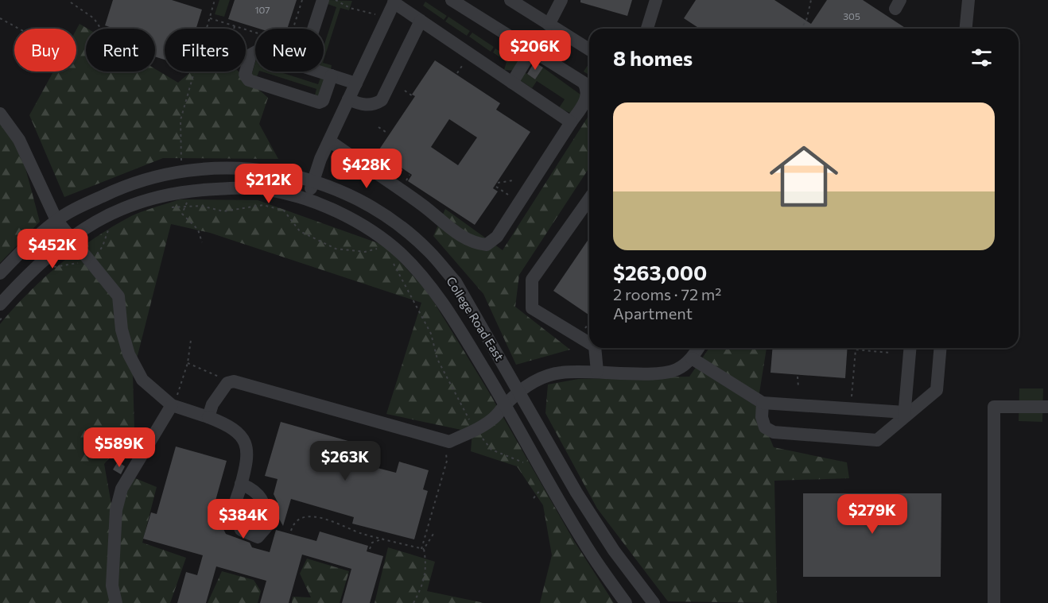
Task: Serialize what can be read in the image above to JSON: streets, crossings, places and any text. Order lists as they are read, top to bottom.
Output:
{
  "streets": {
    "street": ["College Road East"]
  },
  "house_numbers": ["107", "305"],
  "page": {
    "chip": [
      "Buy",
      "Rent",
      "Filters",
      "New"
    ],
    "heading": "8 homes",
    "price": [
      "$206K",
      "$428K",
      "$212K",
      "$452K",
      "$589K",
      "$263K",
      "$279K",
      "$384K"
    ],
    "list": [
      {
        "name": "$263,000",
        "note": "2 rooms · 72 m² · Apartment"
      }
    ]
  }
}
